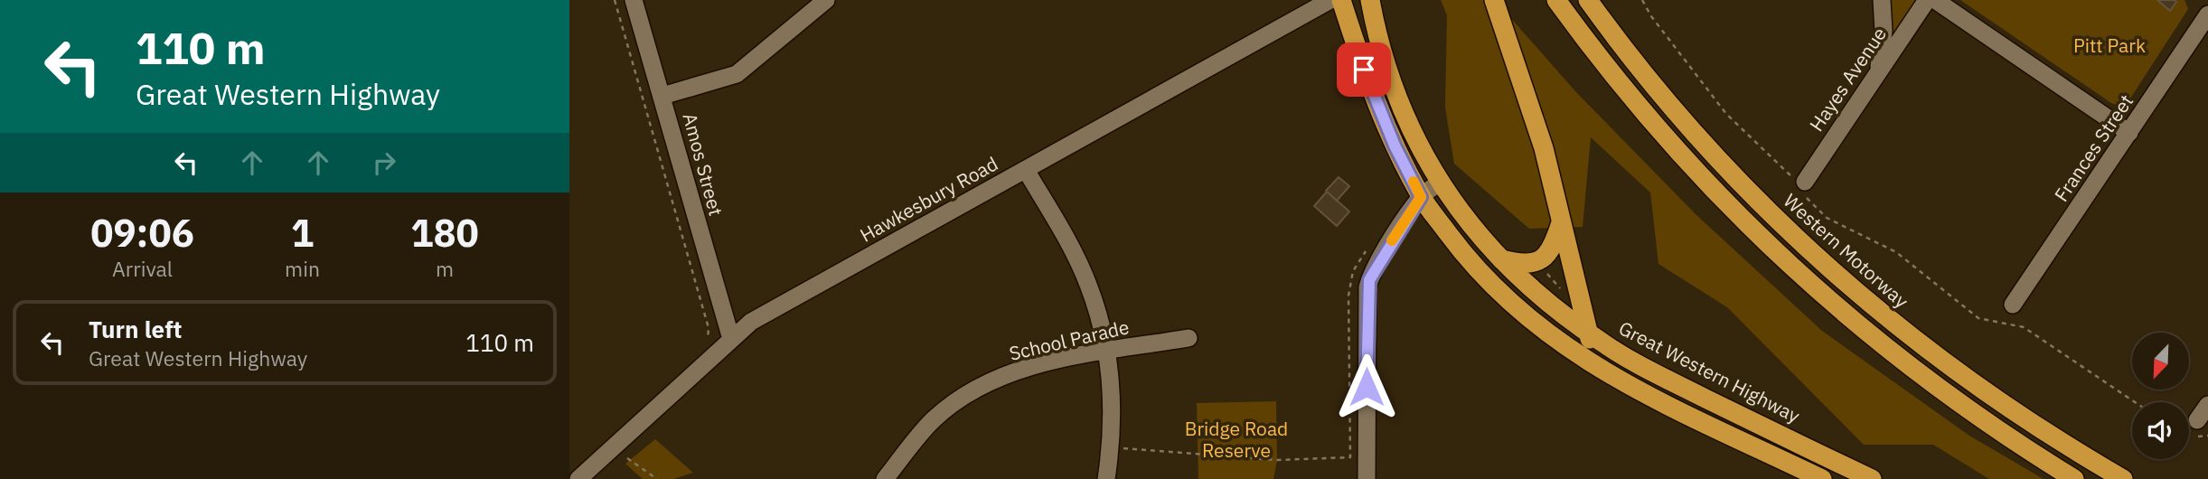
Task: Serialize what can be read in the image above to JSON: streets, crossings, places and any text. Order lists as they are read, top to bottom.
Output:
{
  "streets": {
    "highway": ["Western Motorway", "Great Western Highway"],
    "street": [
      "Hayes Avenue",
      "Frances Street",
      "Amos Street",
      "Hawkesbury Road",
      "School Parade"
    ]
  },
  "crossings": [
    ["Amos Street", "Hawkesbury Road"]
  ],
  "parks": ["Pitt Park", "Bridge Road Reserve"],
  "north": "bottom left",
  "page": {
    "turn": ["110 m", "Great Western Highway"],
    "eta": [
      "09:06",
      "Arrival",
      "1",
      "min",
      "180",
      "m"
    ],
    "list": [
      {
        "name": "Turn left",
        "note": "Great Western Highway",
        "value": "110 m"
      }
    ]
  }
}
